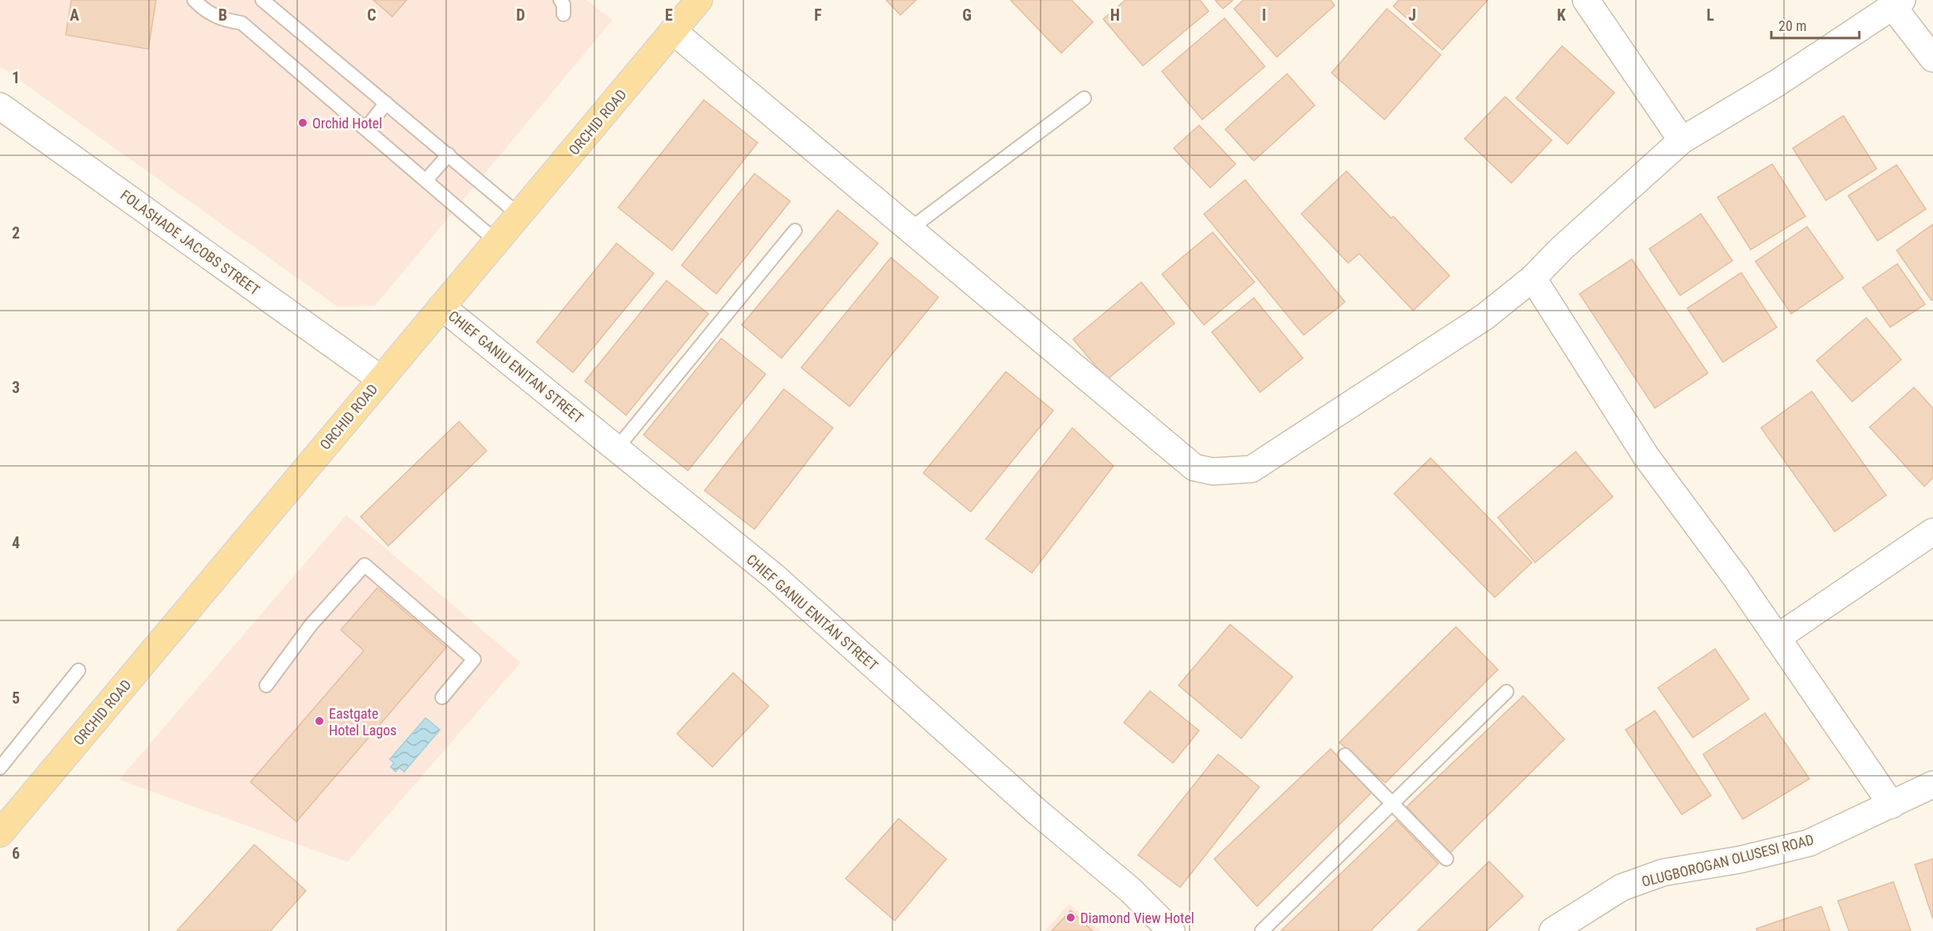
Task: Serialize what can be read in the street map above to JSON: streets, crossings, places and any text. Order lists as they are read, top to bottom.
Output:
{
  "streets": {
    "main road": ["ORCHID ROAD"],
    "street": ["FOLASHADE JACOBS STREET", "CHIEF GANIU ENITAN STREET", "OLUGBOROGAN OLUSESI ROAD"]
  },
  "crossings": [
    ["ORCHID ROAD", "FOLASHADE JACOBS STREET"],
    ["ORCHID ROAD", "CHIEF GANIU ENITAN STREET"]
  ],
  "places": ["Orchid Hotel", "Eastgate Hotel Lagos", "Diamond View Hotel"],
  "scale_bar": "20 m",
  "grid": {
    "columns": [
      "A",
      "B",
      "C",
      "D",
      "E",
      "F",
      "G",
      "H",
      "I",
      "J",
      "K",
      "L"
    ],
    "rows": [
      "1",
      "2",
      "3",
      "4",
      "5",
      "6"
    ]
  }
}
